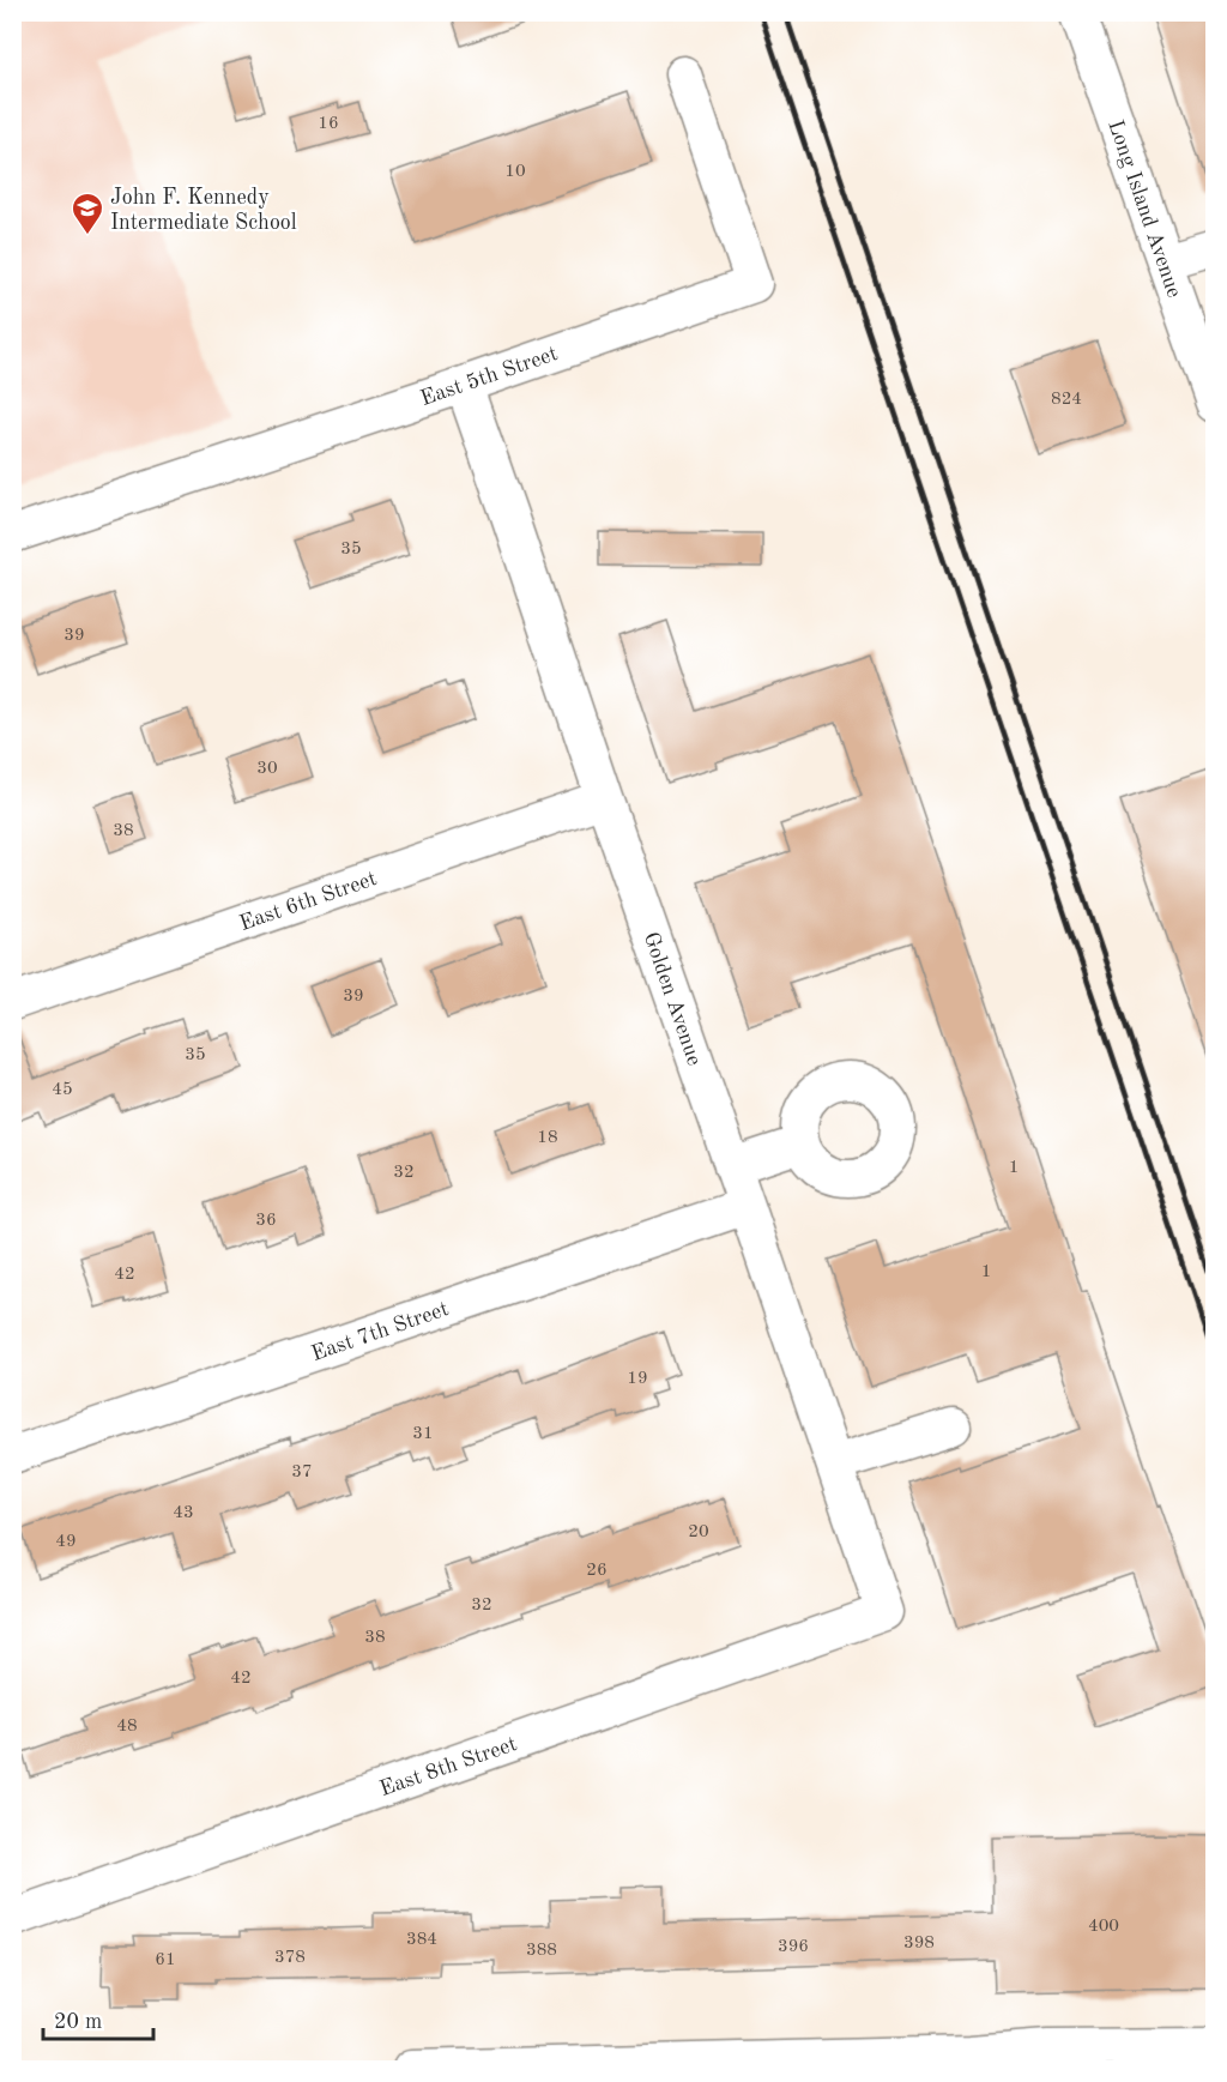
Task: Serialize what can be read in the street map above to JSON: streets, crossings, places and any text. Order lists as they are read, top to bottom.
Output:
{
  "streets": {
    "street": [
      "Long Island Avenue",
      "East 5th Street",
      "East 6th Street",
      "Golden Avenue",
      "East 7th Street",
      "East 8th Street"
    ]
  },
  "crossings": [
    ["East 5th Street", "Golden Avenue"],
    ["East 6th Street", "Golden Avenue"],
    ["Golden Avenue", "East 7th Street"],
    ["Golden Avenue", "East 8th Street"]
  ],
  "places": {
    "school or university": ["John F. Kennedy Intermediate School"]
  },
  "house_numbers": [
    "16",
    "10",
    "824",
    "35",
    "39",
    "30",
    "38",
    "39",
    "35",
    "45",
    "18",
    "1",
    "32",
    "36",
    "1",
    "42",
    "19",
    "31",
    "37",
    "43",
    "20",
    "49",
    "26",
    "32",
    "38",
    "42",
    "48",
    "400",
    "384",
    "398",
    "396",
    "388",
    "378",
    "61"
  ],
  "scale_bar": "20 m"
}
